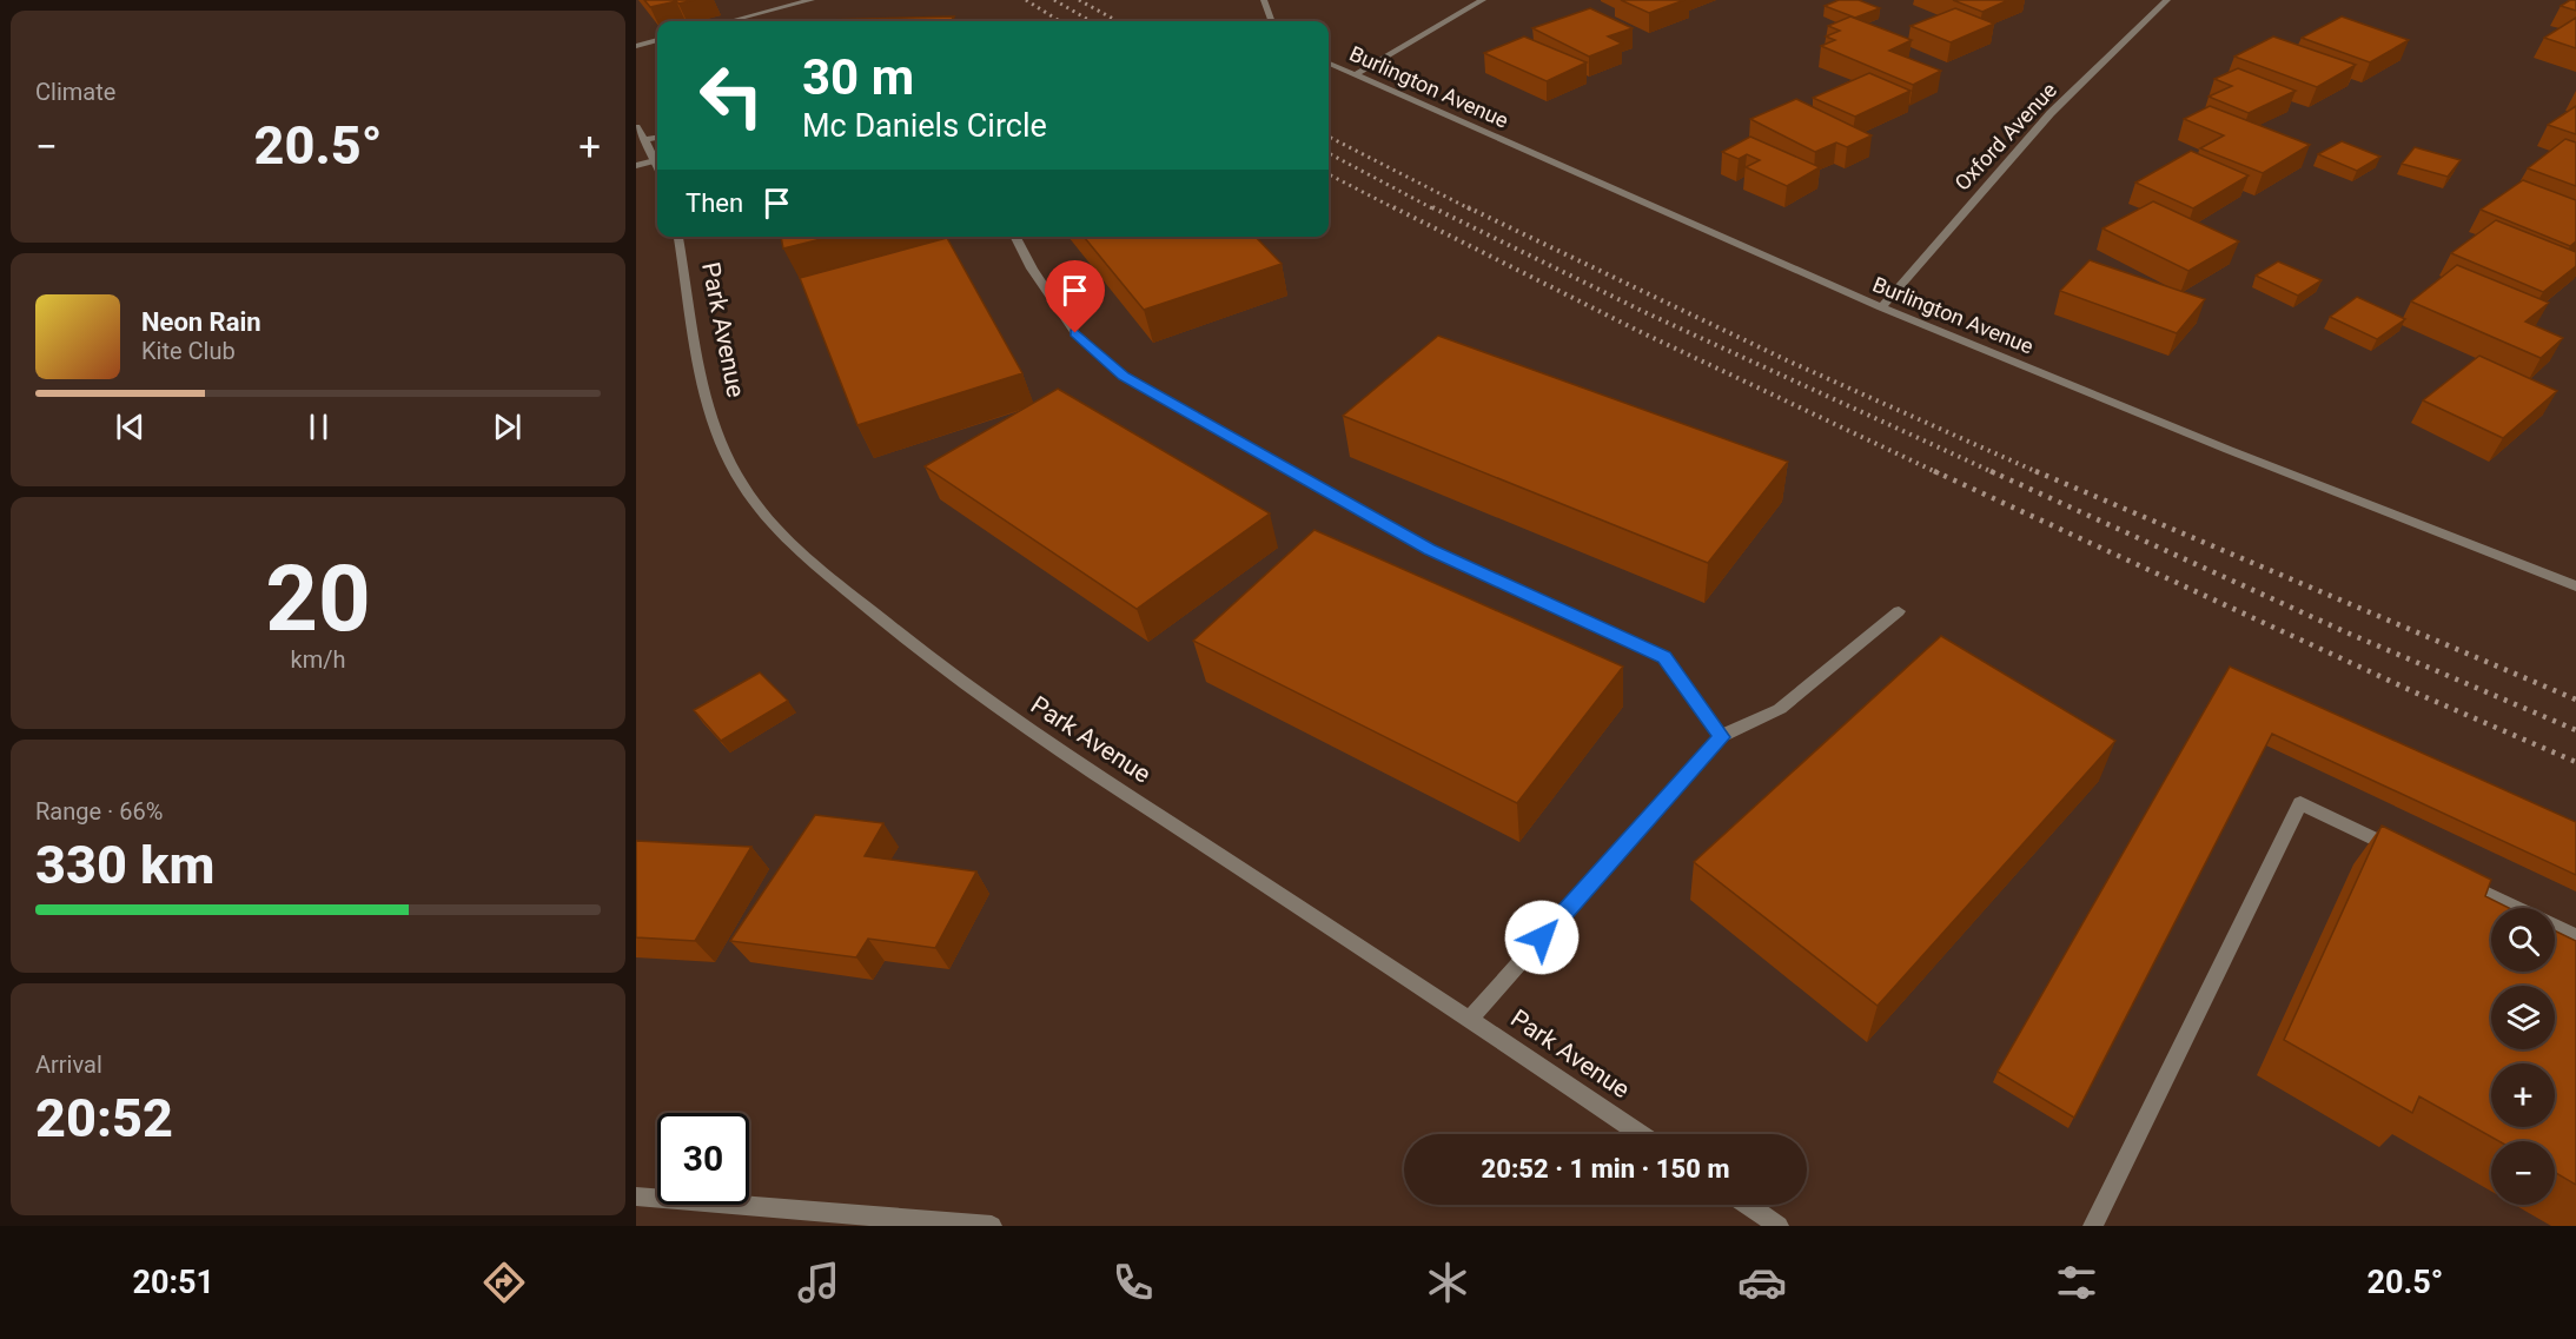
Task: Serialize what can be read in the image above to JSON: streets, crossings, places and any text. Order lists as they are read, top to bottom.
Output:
{
  "streets": {
    "street": ["Burlington Avenue", "Oxford Avenue", "Park Avenue"]
  },
  "crossings": [
    ["Burlington Avenue", "Oxford Avenue"]
  ],
  "page": {
    "tile": [
      "Climate",
      ["20", "km/h"],
      ["Range · 66%", "330 km"],
      ["Arrival", "20:52"]
    ],
    "turn": ["30 m", "Mc Daniels Circle"],
    "heat": ["−", "20.5°", "+"],
    "then": "Then",
    "song": ["Neon Rain", "Kite Club"],
    "map_buttons": ["+", "−"],
    "limit": "30",
    "trip": "20:52 · 1 min · 150 m",
    "tabs": ["20:51", "20.5°"]
  }
}
